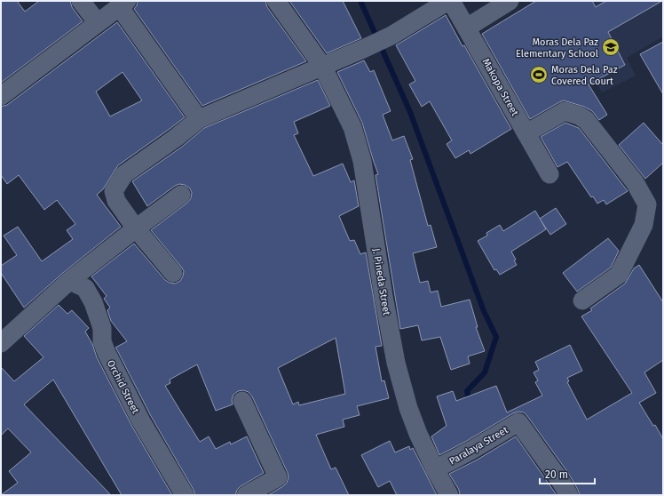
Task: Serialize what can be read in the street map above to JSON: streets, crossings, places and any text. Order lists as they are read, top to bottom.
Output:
{
  "streets": {
    "street": [
      "Makopa Street",
      "J. Pineda Street",
      "Orchid Street",
      "Paralaya Street"
    ]
  },
  "crossings": [
    ["J. Pineda Street", "Paralaya Street"]
  ],
  "places": {
    "school or university": ["Moras Dela Paz Elementary School"],
    "sports": ["Moras Dela Paz Covered Court"]
  },
  "scale_bar": "20 m"
}
